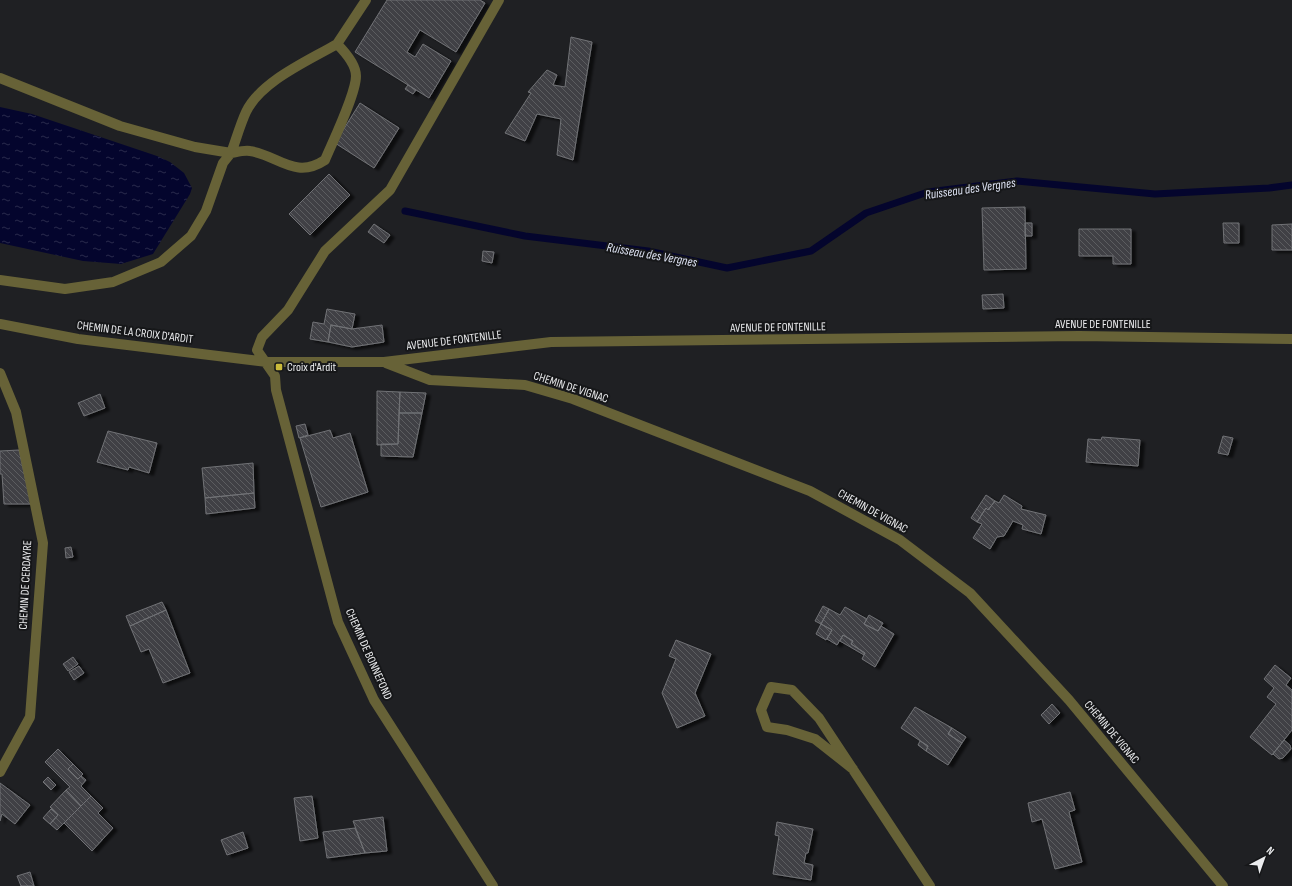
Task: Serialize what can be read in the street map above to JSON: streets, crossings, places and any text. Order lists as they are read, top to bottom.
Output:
{
  "streets": {
    "street": [
      "AVENUE DE FONTENILLE",
      "CHEMIN DE LA CROIX D'ARDIT",
      "CHEMIN DE VIGNAC",
      "CHEMIN DE CERDAYRE",
      "CHEMIN DE BONNEFOND"
    ]
  },
  "crossings": [
    ["AVENUE DE FONTENILLE", "CHEMIN DE LA CROIX D'ARDIT"],
    ["AVENUE DE FONTENILLE", "CHEMIN DE VIGNAC"],
    ["AVENUE DE FONTENILLE", "CHEMIN DE BONNEFOND"],
    ["CHEMIN DE LA CROIX D'ARDIT", "CHEMIN DE BONNEFOND"]
  ],
  "water": ["Ruisseau des Vergnes"],
  "places": {
    "transit": ["Croix d'Ardit"]
  },
  "north": "top right"
}
